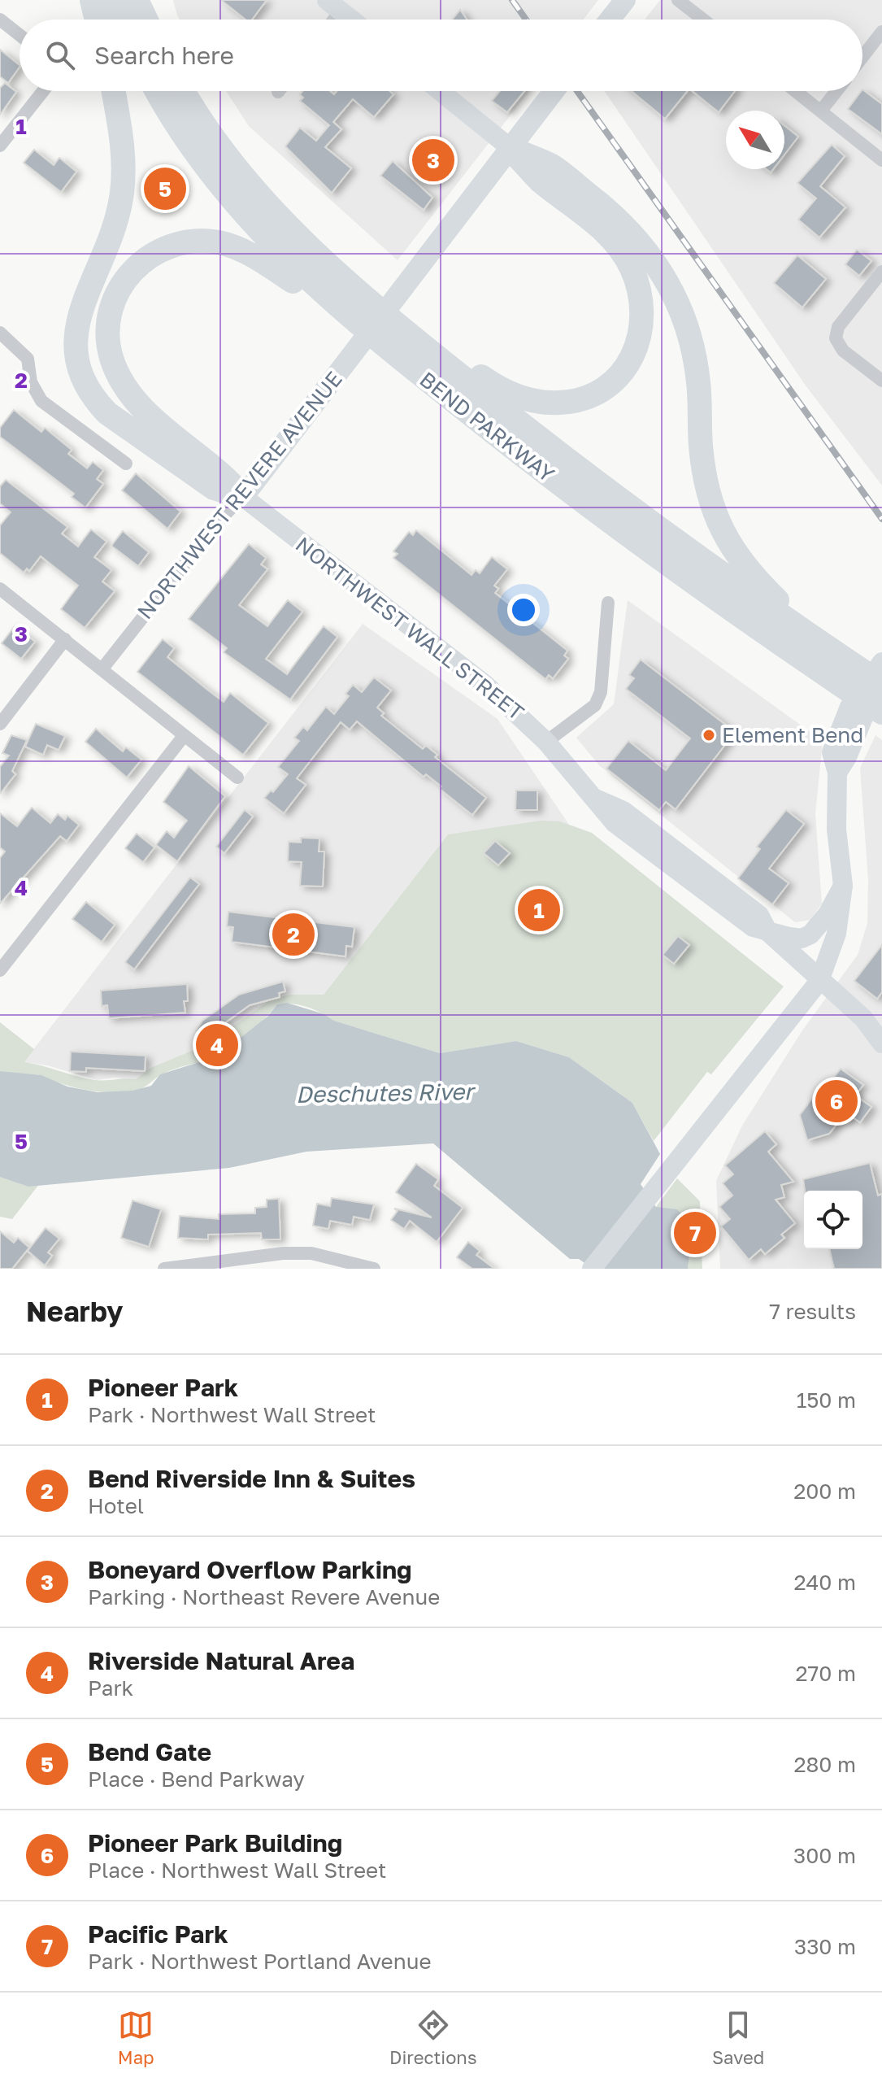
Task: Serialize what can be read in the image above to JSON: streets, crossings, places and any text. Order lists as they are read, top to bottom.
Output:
{
  "streets": {
    "highway": ["BEND PARKWAY"],
    "main road": ["NORTHWEST REVERE AVENUE", "NORTHWEST WALL STREET"]
  },
  "crossings": [
    ["NORTHWEST REVERE AVENUE", "NORTHWEST WALL STREET"]
  ],
  "water": ["Deschutes River"],
  "places": ["Element Bend"],
  "north": "top left",
  "page": {
    "search": "Search here",
    "pins": [
      "3",
      "5",
      "1",
      "2",
      "4",
      "6",
      "7"
    ],
    "heading": ["Nearby", "7 results"],
    "list": [
      {
        "mark": "1",
        "name": "Pioneer Park",
        "note": "Park · Northwest Wall Street",
        "value": "150 m"
      },
      {
        "mark": "2",
        "name": "Bend Riverside Inn & Suites",
        "note": "Hotel",
        "value": "200 m"
      },
      {
        "mark": "3",
        "name": "Boneyard Overflow Parking",
        "note": "Parking · Northeast Revere Avenue",
        "value": "240 m"
      },
      {
        "mark": "4",
        "name": "Riverside Natural Area",
        "note": "Park",
        "value": "270 m"
      },
      {
        "mark": "5",
        "name": "Bend Gate",
        "note": "Place · Bend Parkway",
        "value": "280 m"
      },
      {
        "mark": "6",
        "name": "Pioneer Park Building",
        "note": "Place · Northwest Wall Street",
        "value": "300 m"
      },
      {
        "mark": "7",
        "name": "Pacific Park",
        "note": "Park · Northwest Portland Avenue",
        "value": "330 m"
      }
    ],
    "nav": ["Map", "Directions", "Saved"]
  },
  "grid": {
    "rows": [
      "1",
      "2",
      "3",
      "4",
      "5"
    ]
  }
}
